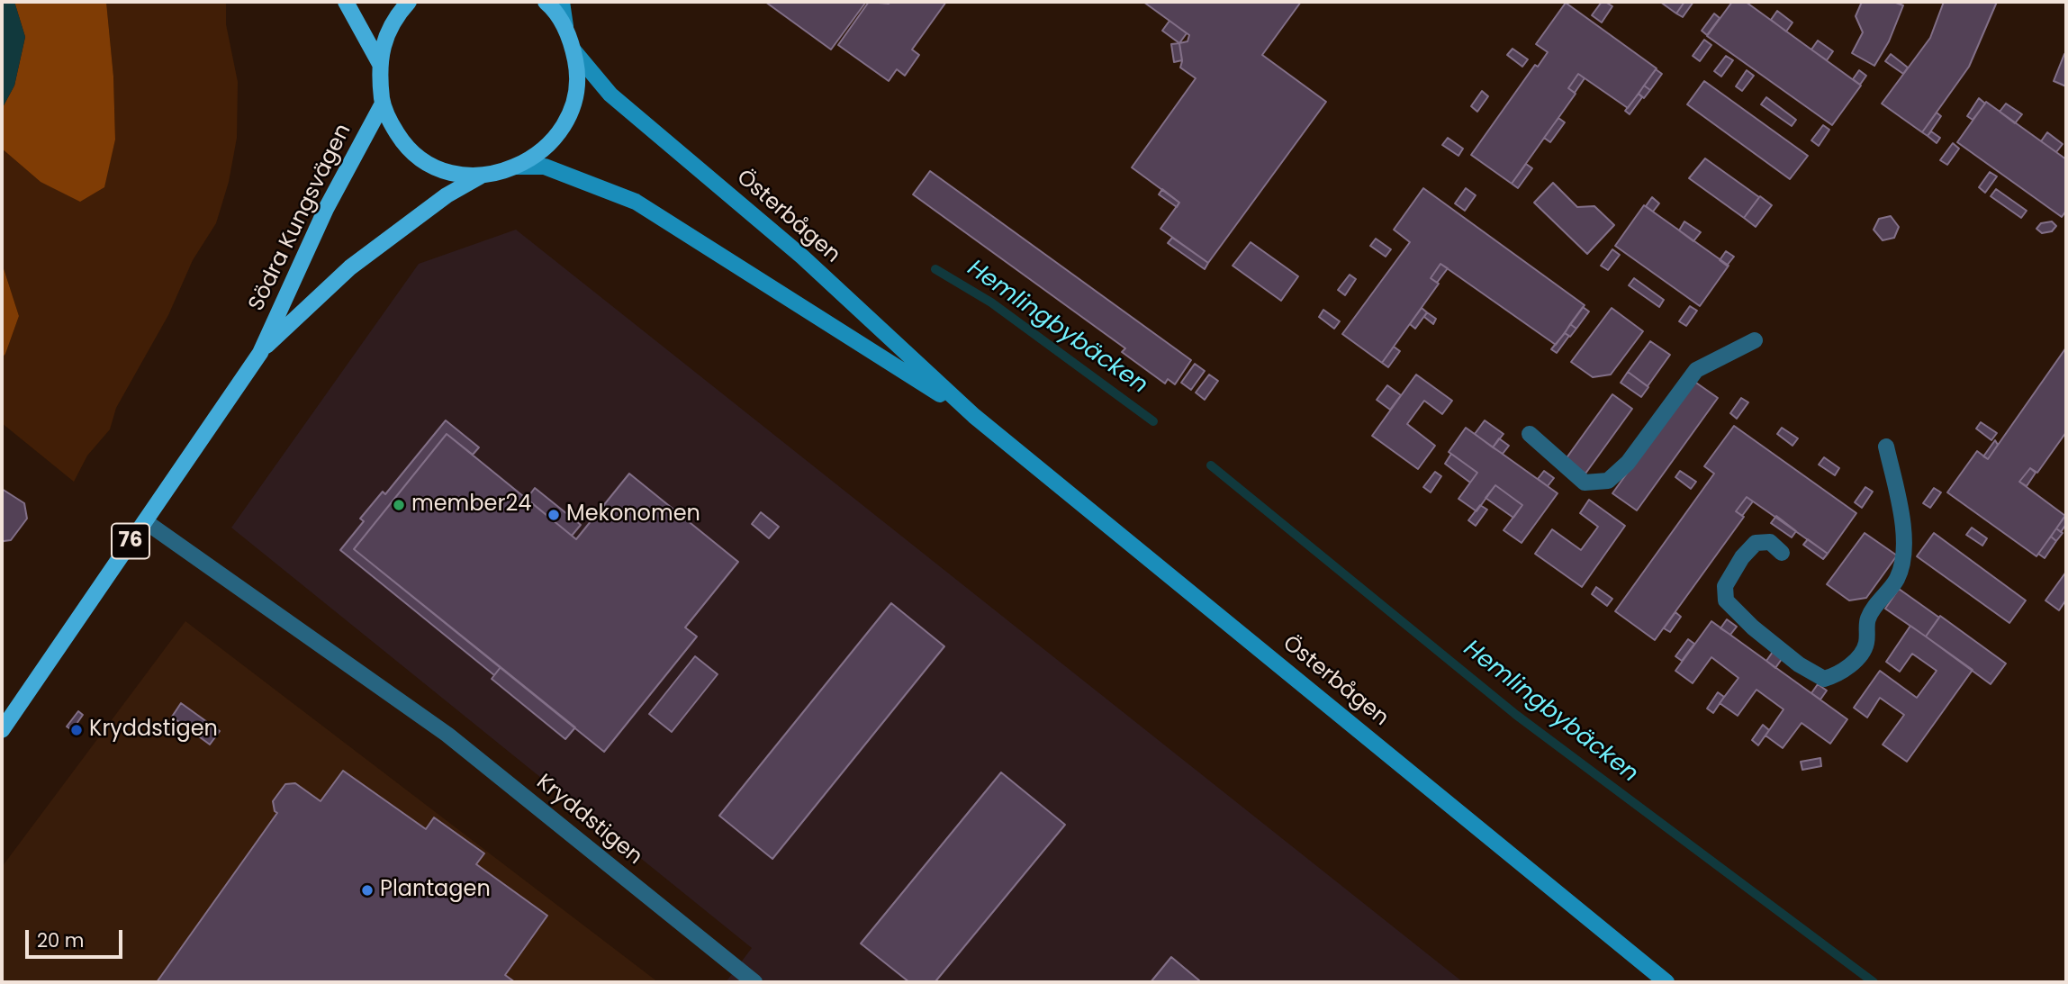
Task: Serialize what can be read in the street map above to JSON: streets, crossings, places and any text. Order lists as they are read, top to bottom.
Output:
{
  "streets": {
    "main road": ["Österbågen", "Södra Kungsvägen", "76"],
    "street": ["Kryddstigen"]
  },
  "crossings": [
    ["Södra Kungsvägen", "Kryddstigen"]
  ],
  "water": ["Hemlingbybäcken"],
  "places": [
    "member24",
    "Mekonomen",
    "Kryddstigen",
    "Plantagen"
  ],
  "scale_bar": "20 m"
}
